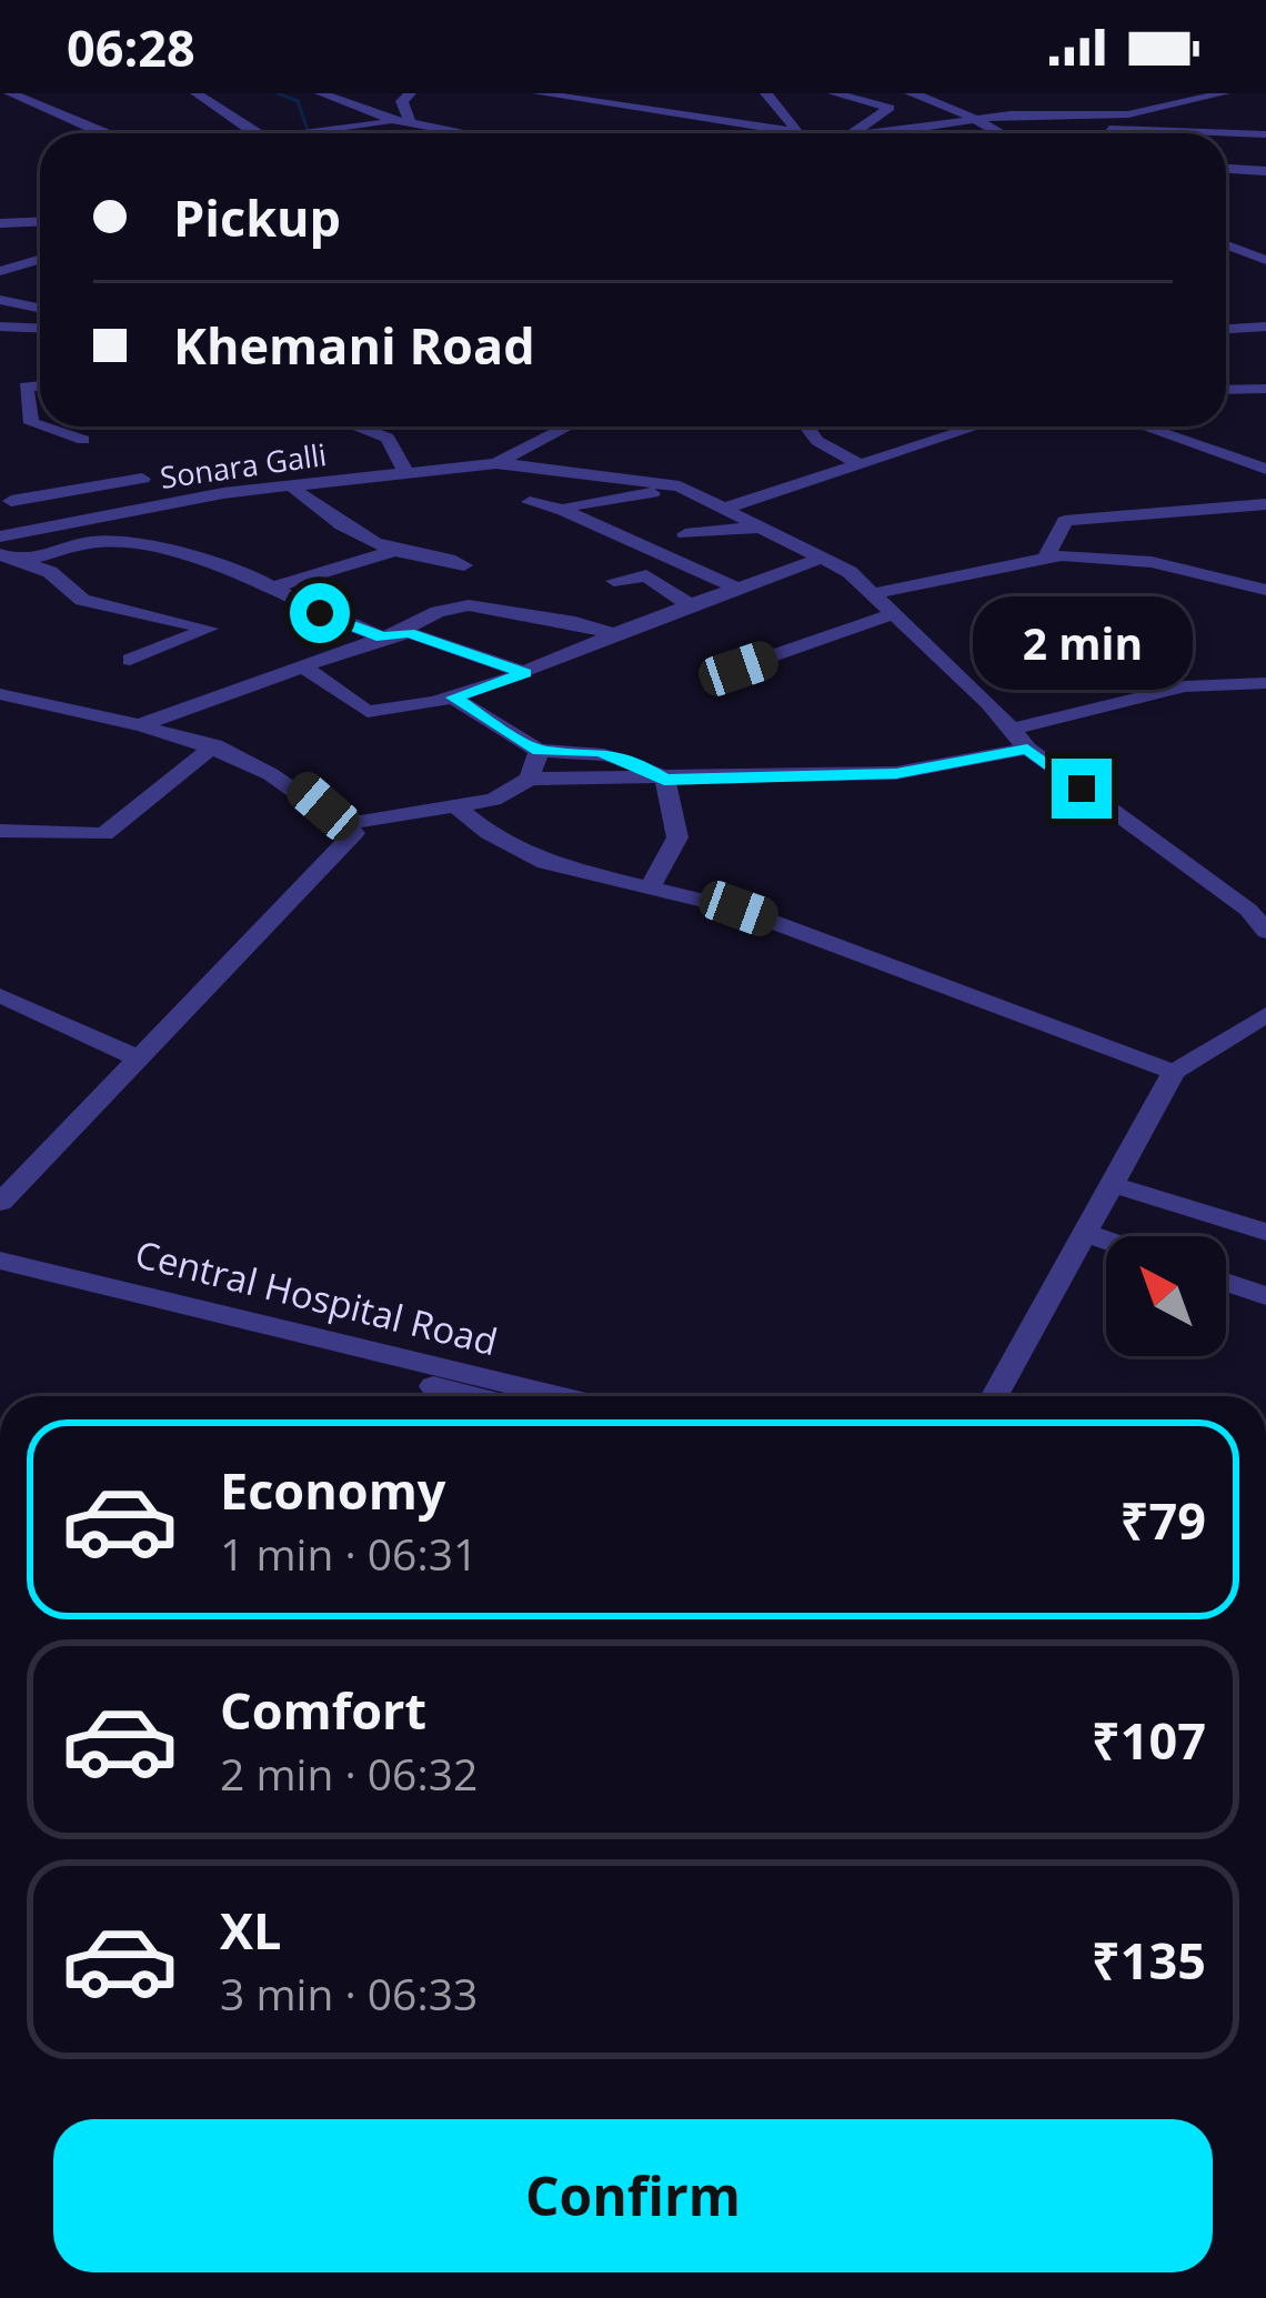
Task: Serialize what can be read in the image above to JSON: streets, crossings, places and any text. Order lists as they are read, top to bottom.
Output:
{
  "streets": {
    "street": ["Sonara Galli", "Central Hospital Road"]
  },
  "north": "top left",
  "page": {
    "status": "06:28",
    "banner": ["Pickup", "Khemani Road"],
    "bubble": "2 min",
    "list": [
      {
        "name": "Economy",
        "note": "1 min · 06:31",
        "value": "₹79"
      },
      {
        "name": "Comfort",
        "note": "2 min · 06:32",
        "value": "₹107"
      },
      {
        "name": "XL",
        "note": "3 min · 06:33",
        "value": "₹135"
      }
    ],
    "buttons": "Confirm"
  }
}
